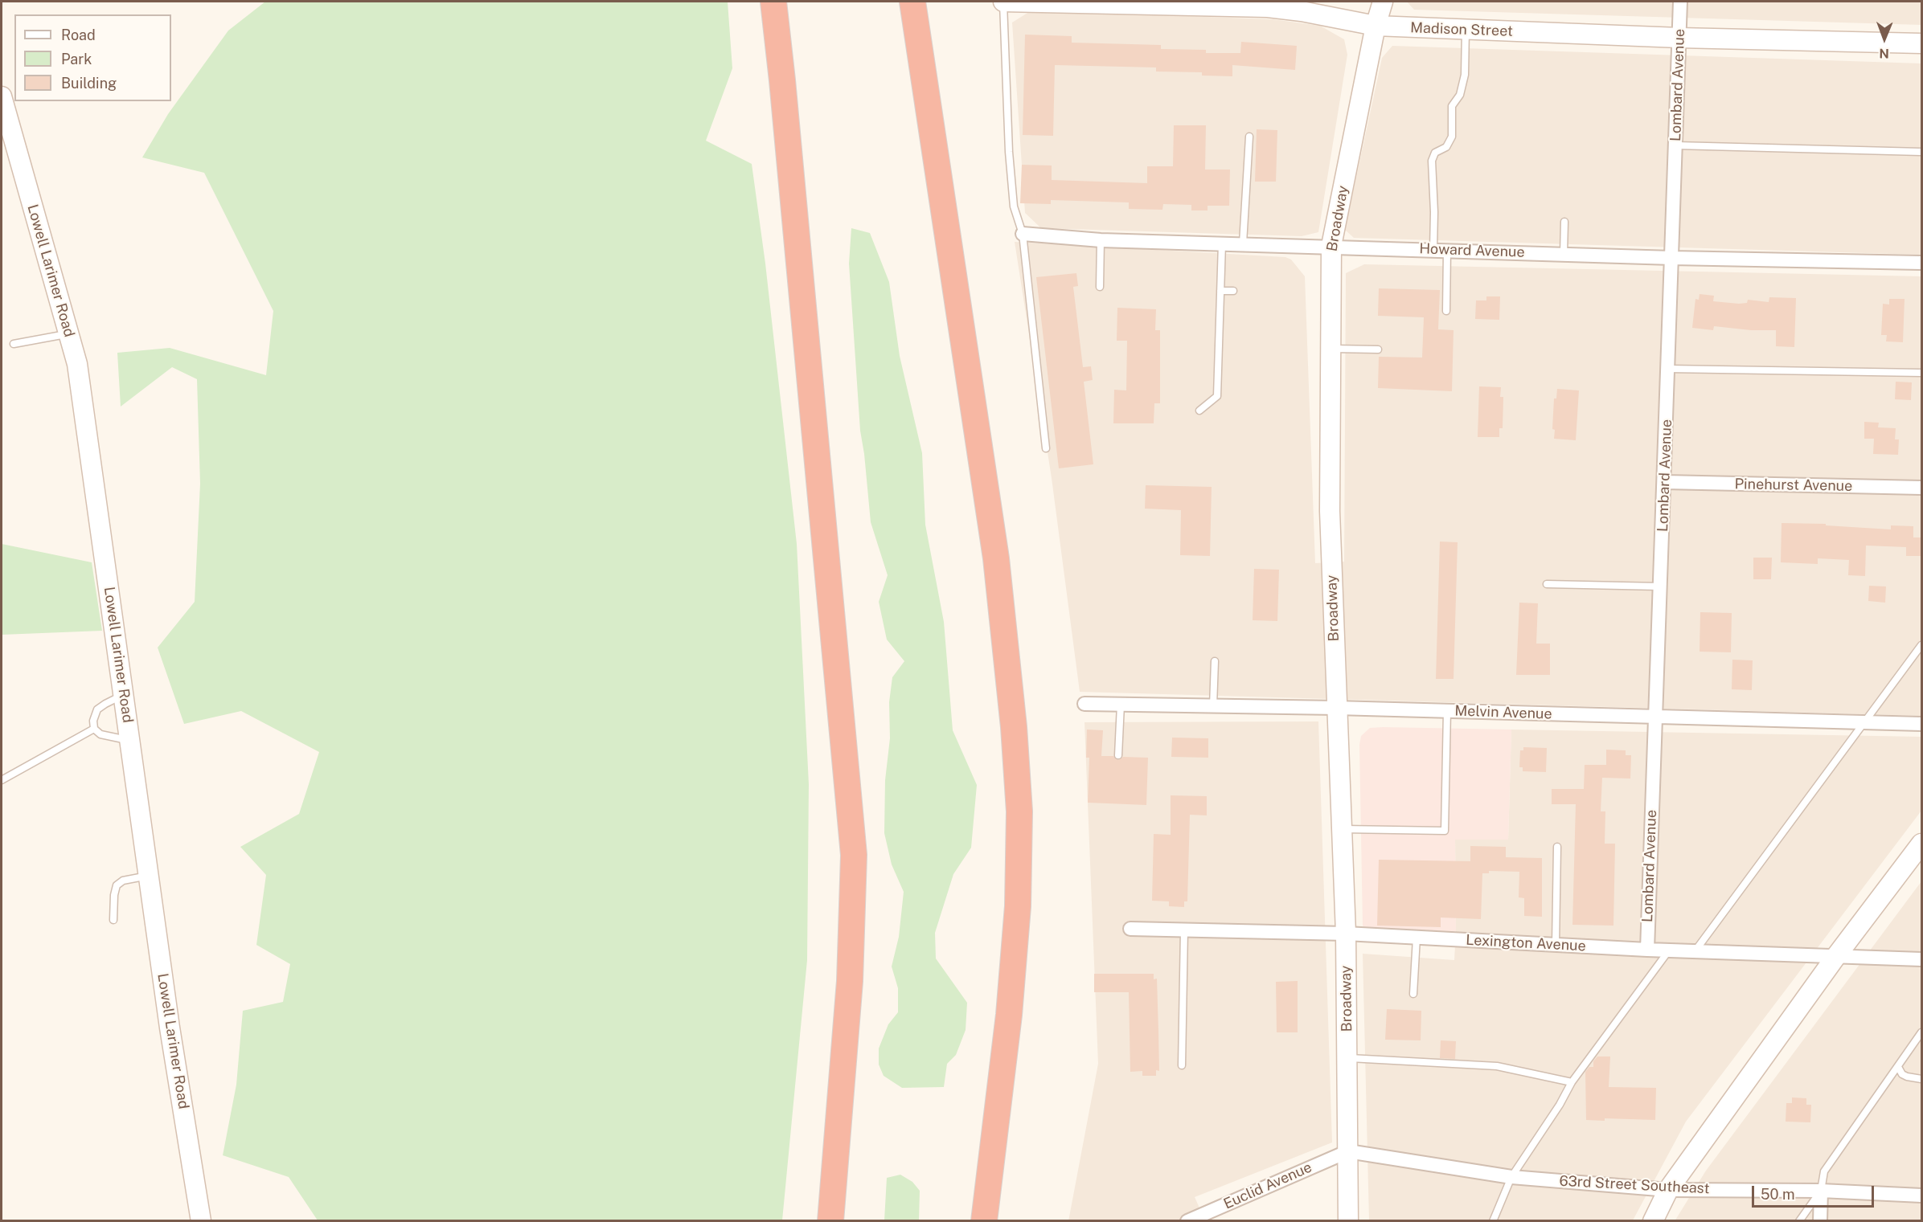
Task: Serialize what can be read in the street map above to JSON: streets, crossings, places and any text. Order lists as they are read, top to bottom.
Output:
{
  "streets": {
    "street": [
      "Madison Street",
      "Lombard Avenue",
      "Broadway",
      "Howard Avenue",
      "Lowell Larimer Road",
      "Pinehurst Avenue",
      "Melvin Avenue",
      "Lexington Avenue",
      "63rd Street Southeast",
      "Euclid Avenue"
    ]
  },
  "crossings": [
    ["Madison Street", "Lombard Avenue"],
    ["Madison Street", "Broadway"],
    ["Lombard Avenue", "Howard Avenue"],
    ["Lombard Avenue", "Pinehurst Avenue"],
    ["Lombard Avenue", "Melvin Avenue"],
    ["Lombard Avenue", "Lexington Avenue"],
    ["Broadway", "Howard Avenue"],
    ["Broadway", "Melvin Avenue"],
    ["Broadway", "Lexington Avenue"],
    ["Broadway", "63rd Street Southeast"],
    ["Broadway", "Euclid Avenue"],
    ["63rd Street Southeast", "Euclid Avenue"]
  ],
  "legend": ["Road", "Park", "Building"],
  "scale_bar": "50 m",
  "north": "bottom"
}
